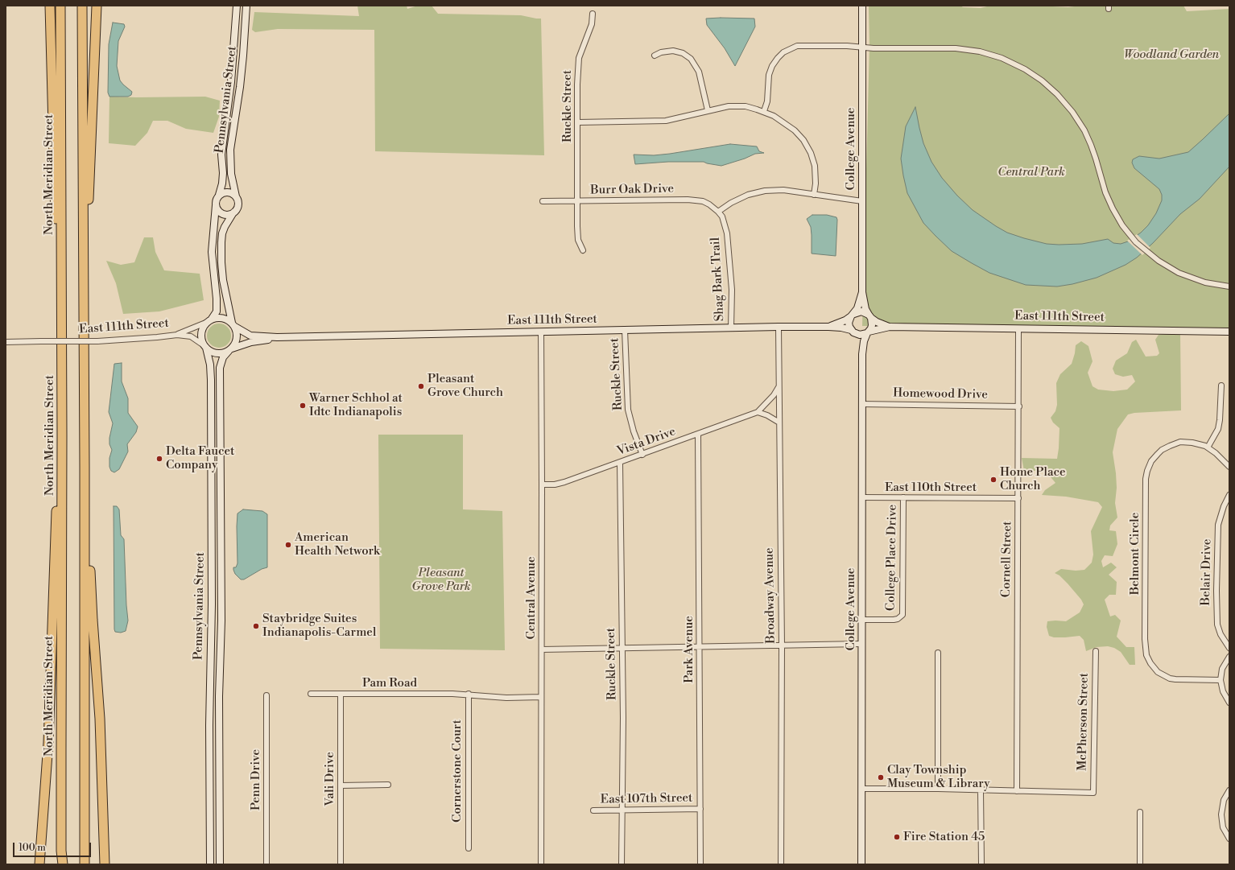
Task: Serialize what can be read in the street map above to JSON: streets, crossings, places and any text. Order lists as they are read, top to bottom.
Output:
{
  "streets": {
    "highway": ["North Meridian Street"],
    "main road": ["Pennsylvania Street", "College Avenue", "East 111th Street"],
    "street": [
      "Ruckle Street",
      "Burr Oak Drive",
      "Shag Bark Trail",
      "Homewood Drive",
      "Vista Drive",
      "East 110th Street",
      "Belmont Circle",
      "College Place Drive",
      "Cornell Street",
      "Belair Drive",
      "Broadway Avenue",
      "Central Avenue",
      "Park Avenue",
      "Pam Road",
      "McPherson Street",
      "Cornerstone Court",
      "Vali Drive",
      "Penn Drive",
      "East 107th Street"
    ]
  },
  "crossings": [
    ["Pennsylvania Street", "East 111th Street"],
    ["Ruckle Street", "Burr Oak Drive"],
    ["Ruckle Street", "East 111th Street"],
    ["Ruckle Street", "Vista Drive"],
    ["Ruckle Street", "East 107th Street"],
    ["College Avenue", "East 111th Street"],
    ["College Avenue", "Homewood Drive"],
    ["College Avenue", "East 110th Street"],
    ["College Avenue", "College Place Drive"],
    ["Burr Oak Drive", "Shag Bark Trail"],
    ["Shag Bark Trail", "East 111th Street"],
    ["East 111th Street", "Cornell Street"],
    ["East 111th Street", "Broadway Avenue"],
    ["East 111th Street", "Central Avenue"],
    ["Homewood Drive", "Cornell Street"],
    ["Vista Drive", "Broadway Avenue"],
    ["Vista Drive", "Central Avenue"],
    ["Vista Drive", "Park Avenue"],
    ["East 110th Street", "College Place Drive"],
    ["East 110th Street", "Cornell Street"],
    ["Cornell Street", "McPherson Street"],
    ["Central Avenue", "Pam Road"],
    ["Park Avenue", "East 107th Street"],
    ["Pam Road", "Cornerstone Court"],
    ["Pam Road", "Vali Drive"]
  ],
  "parks": ["Woodland Garden", "Central Park", "Pleasant Grove Park"],
  "places": [
    "Pleasant Grove Church",
    "Warner Schhol at Idtc Indianapolis",
    "Delta Faucet Company",
    "Home Place Church",
    "American Health Network",
    "Staybridge Suites Indianapolis-Carmel",
    "Clay Township Museum & Library",
    "Fire Station 45"
  ],
  "scale_bar": "100 m"
}
